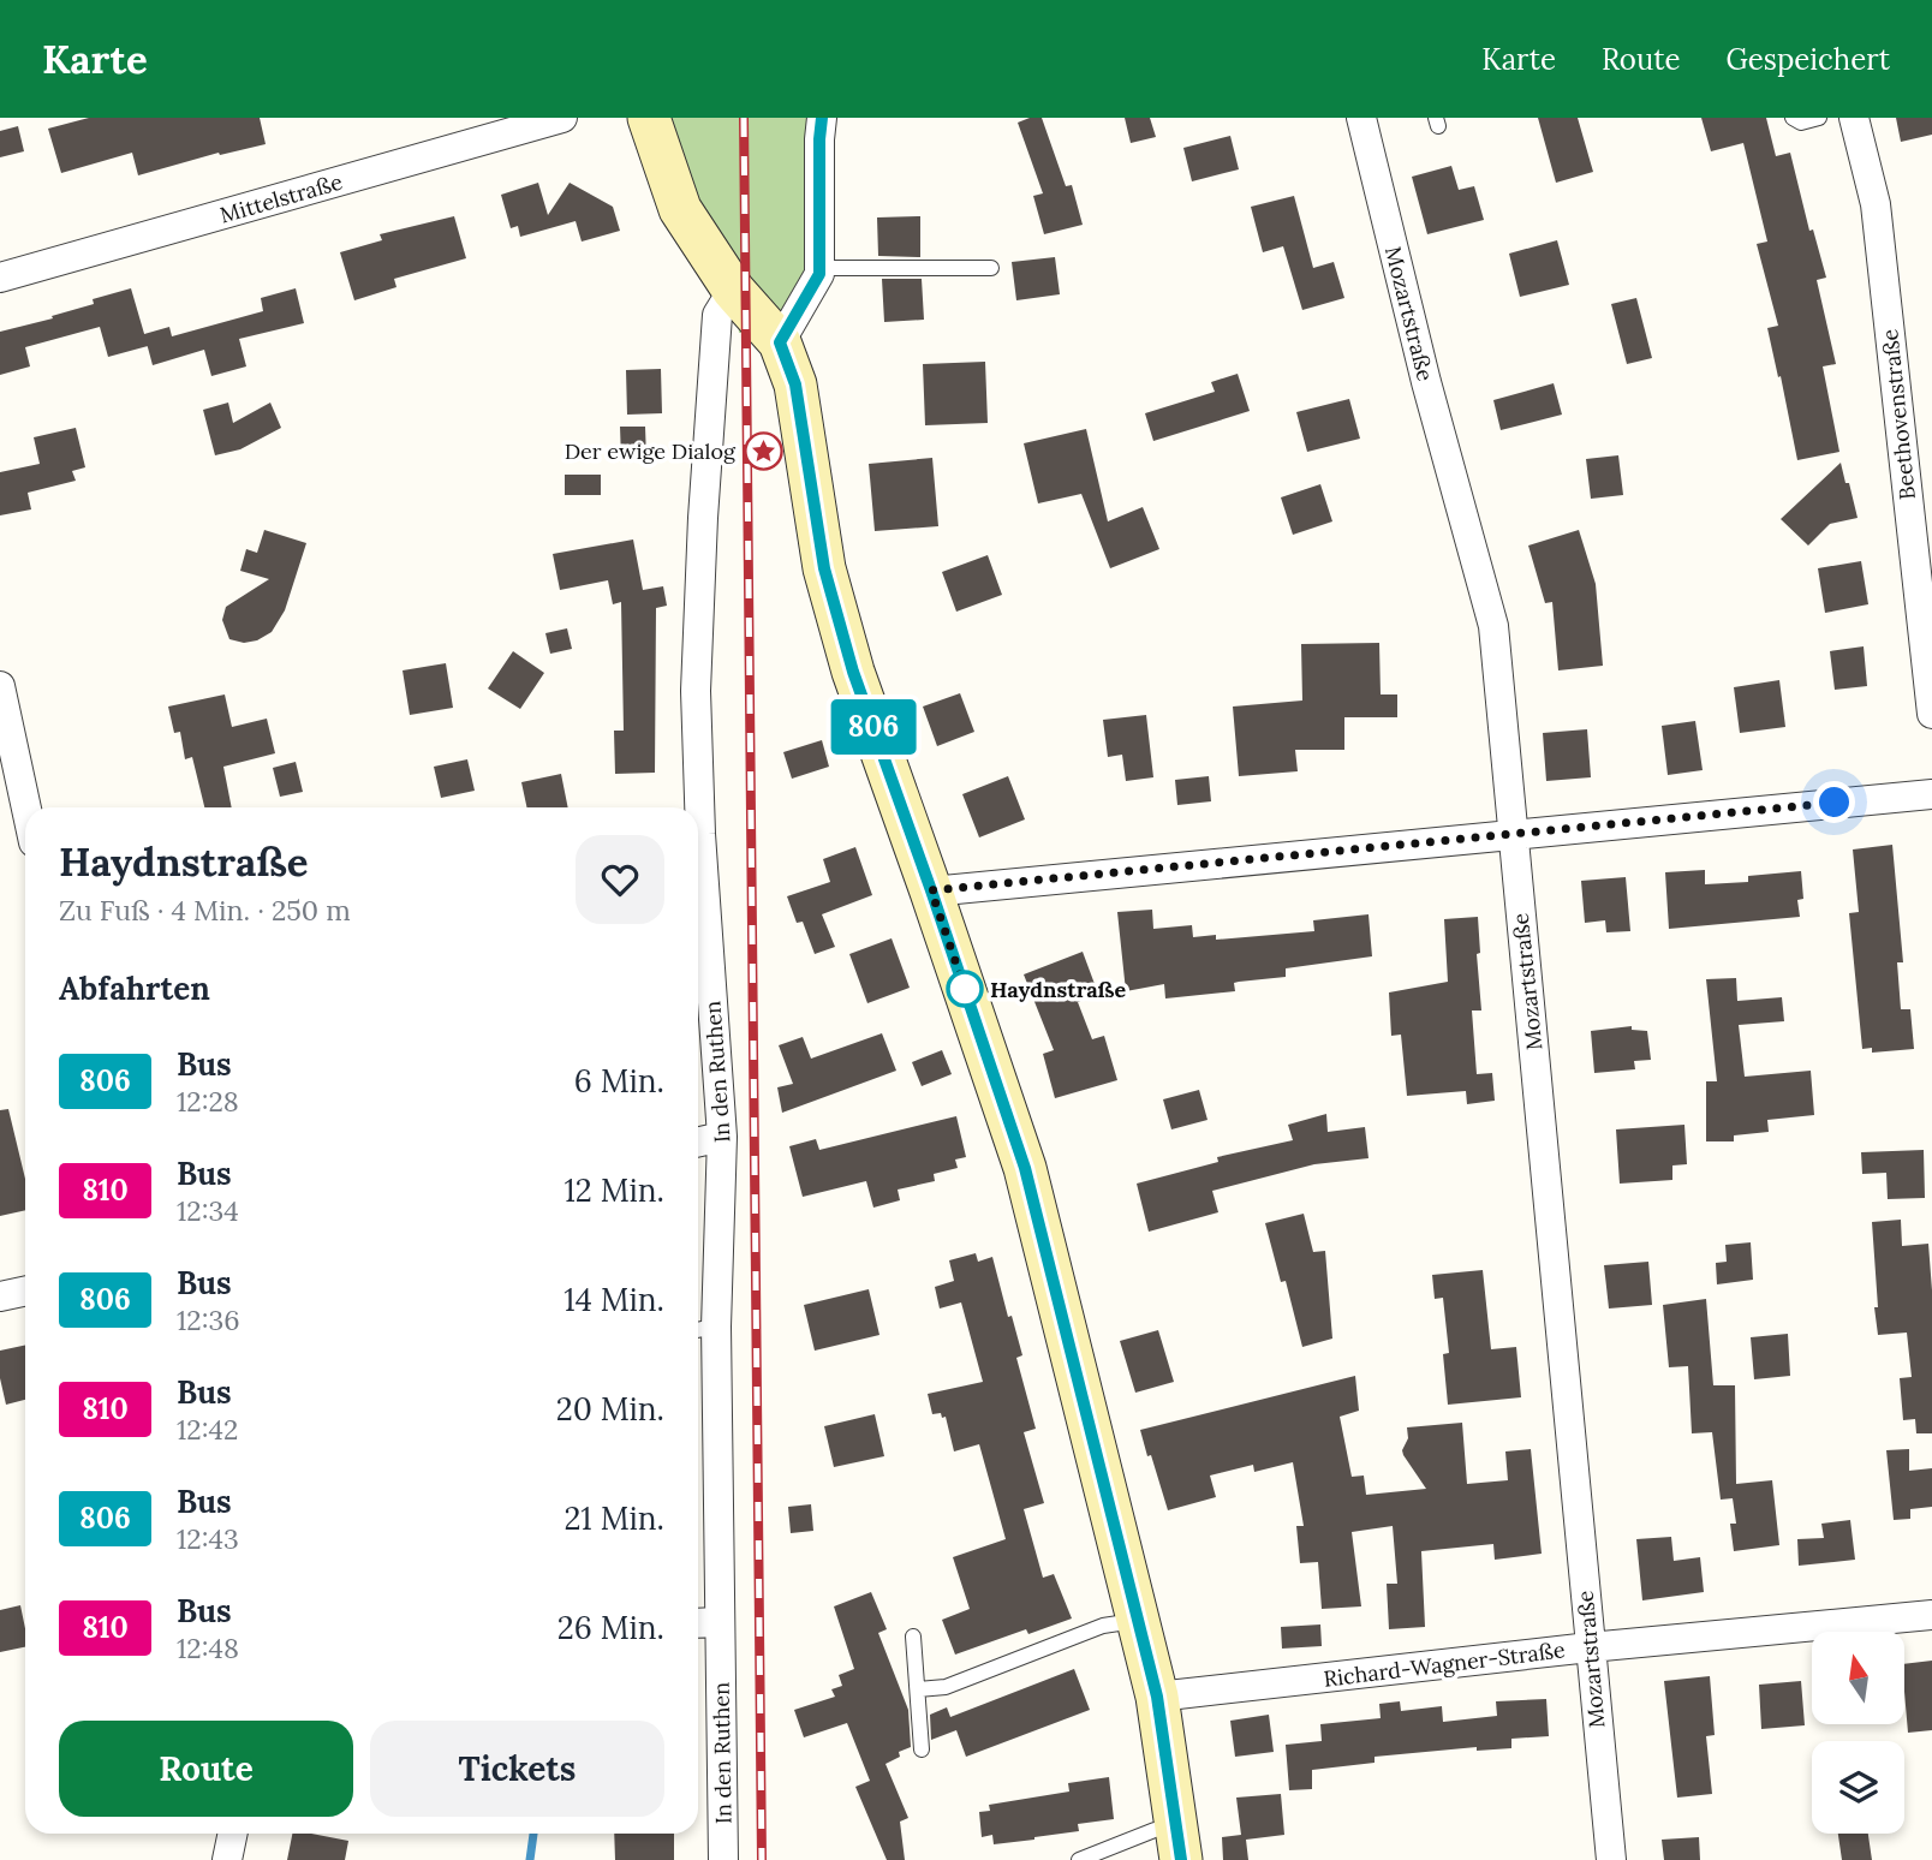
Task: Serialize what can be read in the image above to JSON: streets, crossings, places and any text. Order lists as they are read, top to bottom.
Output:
{
  "streets": {
    "street": [
      "Mittelstraße",
      "Mozartstraße",
      "Beethovenstraße",
      "In den Ruthen",
      "Richard-Wagner-Straße"
    ]
  },
  "crossings": [
    ["Mozartstraße", "Richard-Wagner-Straße"]
  ],
  "places": {
    "place": ["Der ewige Dialog"],
    "other": ["Haydnstraße"]
  },
  "lines": ["bus line 806"],
  "north": "top",
  "page": {
    "header": "Karte",
    "nav": ["Karte", "Route", "Gespeichert"],
    "on_map": "806",
    "heading": [
      ["Haydnstraße", "Zu Fuß · 4 Min. · 250 m"],
      "Abfahrten"
    ],
    "list": [
      {
        "mark": "806",
        "name": "Bus",
        "note": "12:28",
        "value": "6 Min."
      },
      {
        "mark": "810",
        "name": "Bus",
        "note": "12:34",
        "value": "12 Min."
      },
      {
        "mark": "806",
        "name": "Bus",
        "note": "12:36",
        "value": "14 Min."
      },
      {
        "mark": "810",
        "name": "Bus",
        "note": "12:42",
        "value": "20 Min."
      },
      {
        "mark": "806",
        "name": "Bus",
        "note": "12:43",
        "value": "21 Min."
      },
      {
        "mark": "810",
        "name": "Bus",
        "note": "12:48",
        "value": "26 Min."
      }
    ],
    "buttons": ["Route", "Tickets"]
  }
}
